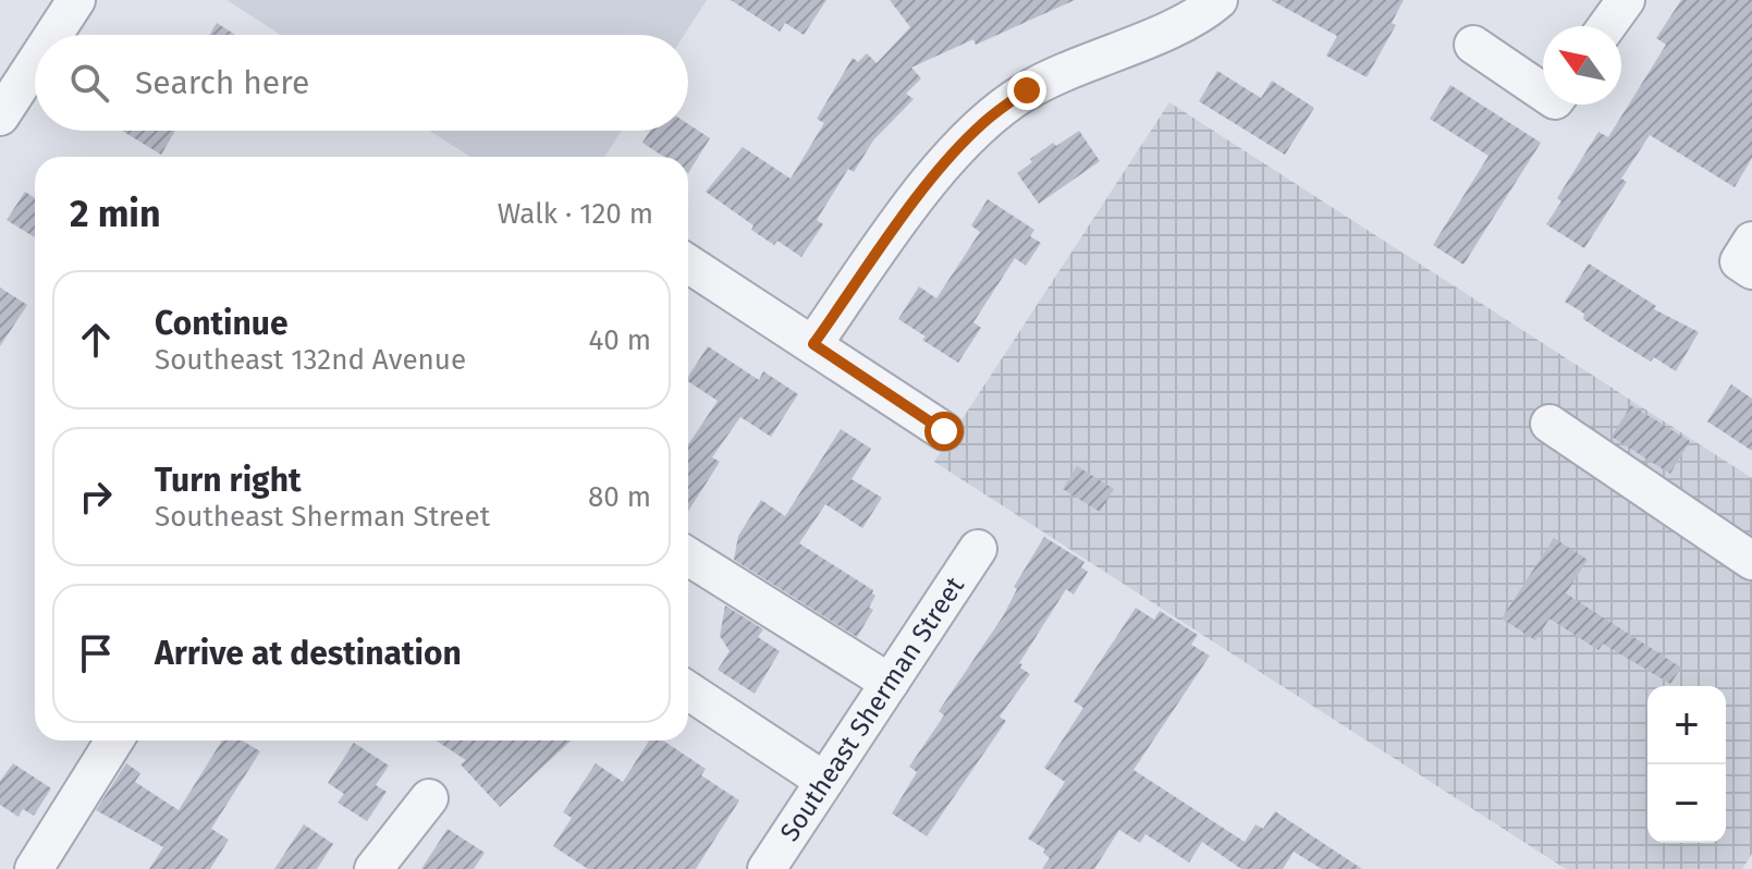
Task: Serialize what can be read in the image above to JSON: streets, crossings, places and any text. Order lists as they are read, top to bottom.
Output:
{
  "streets": {
    "street": ["Southeast Sherman Street"]
  },
  "north": "top left",
  "page": {
    "search": "Search here",
    "heading": ["2 min", "Walk · 120 m"],
    "list": [
      ["Continue", "Southeast 132nd Avenue", "40 m"],
      ["Turn right", "Southeast Sherman Street", "80 m"],
      "Arrive at destination"
    ],
    "map_buttons": ["+", "−"]
  }
}
